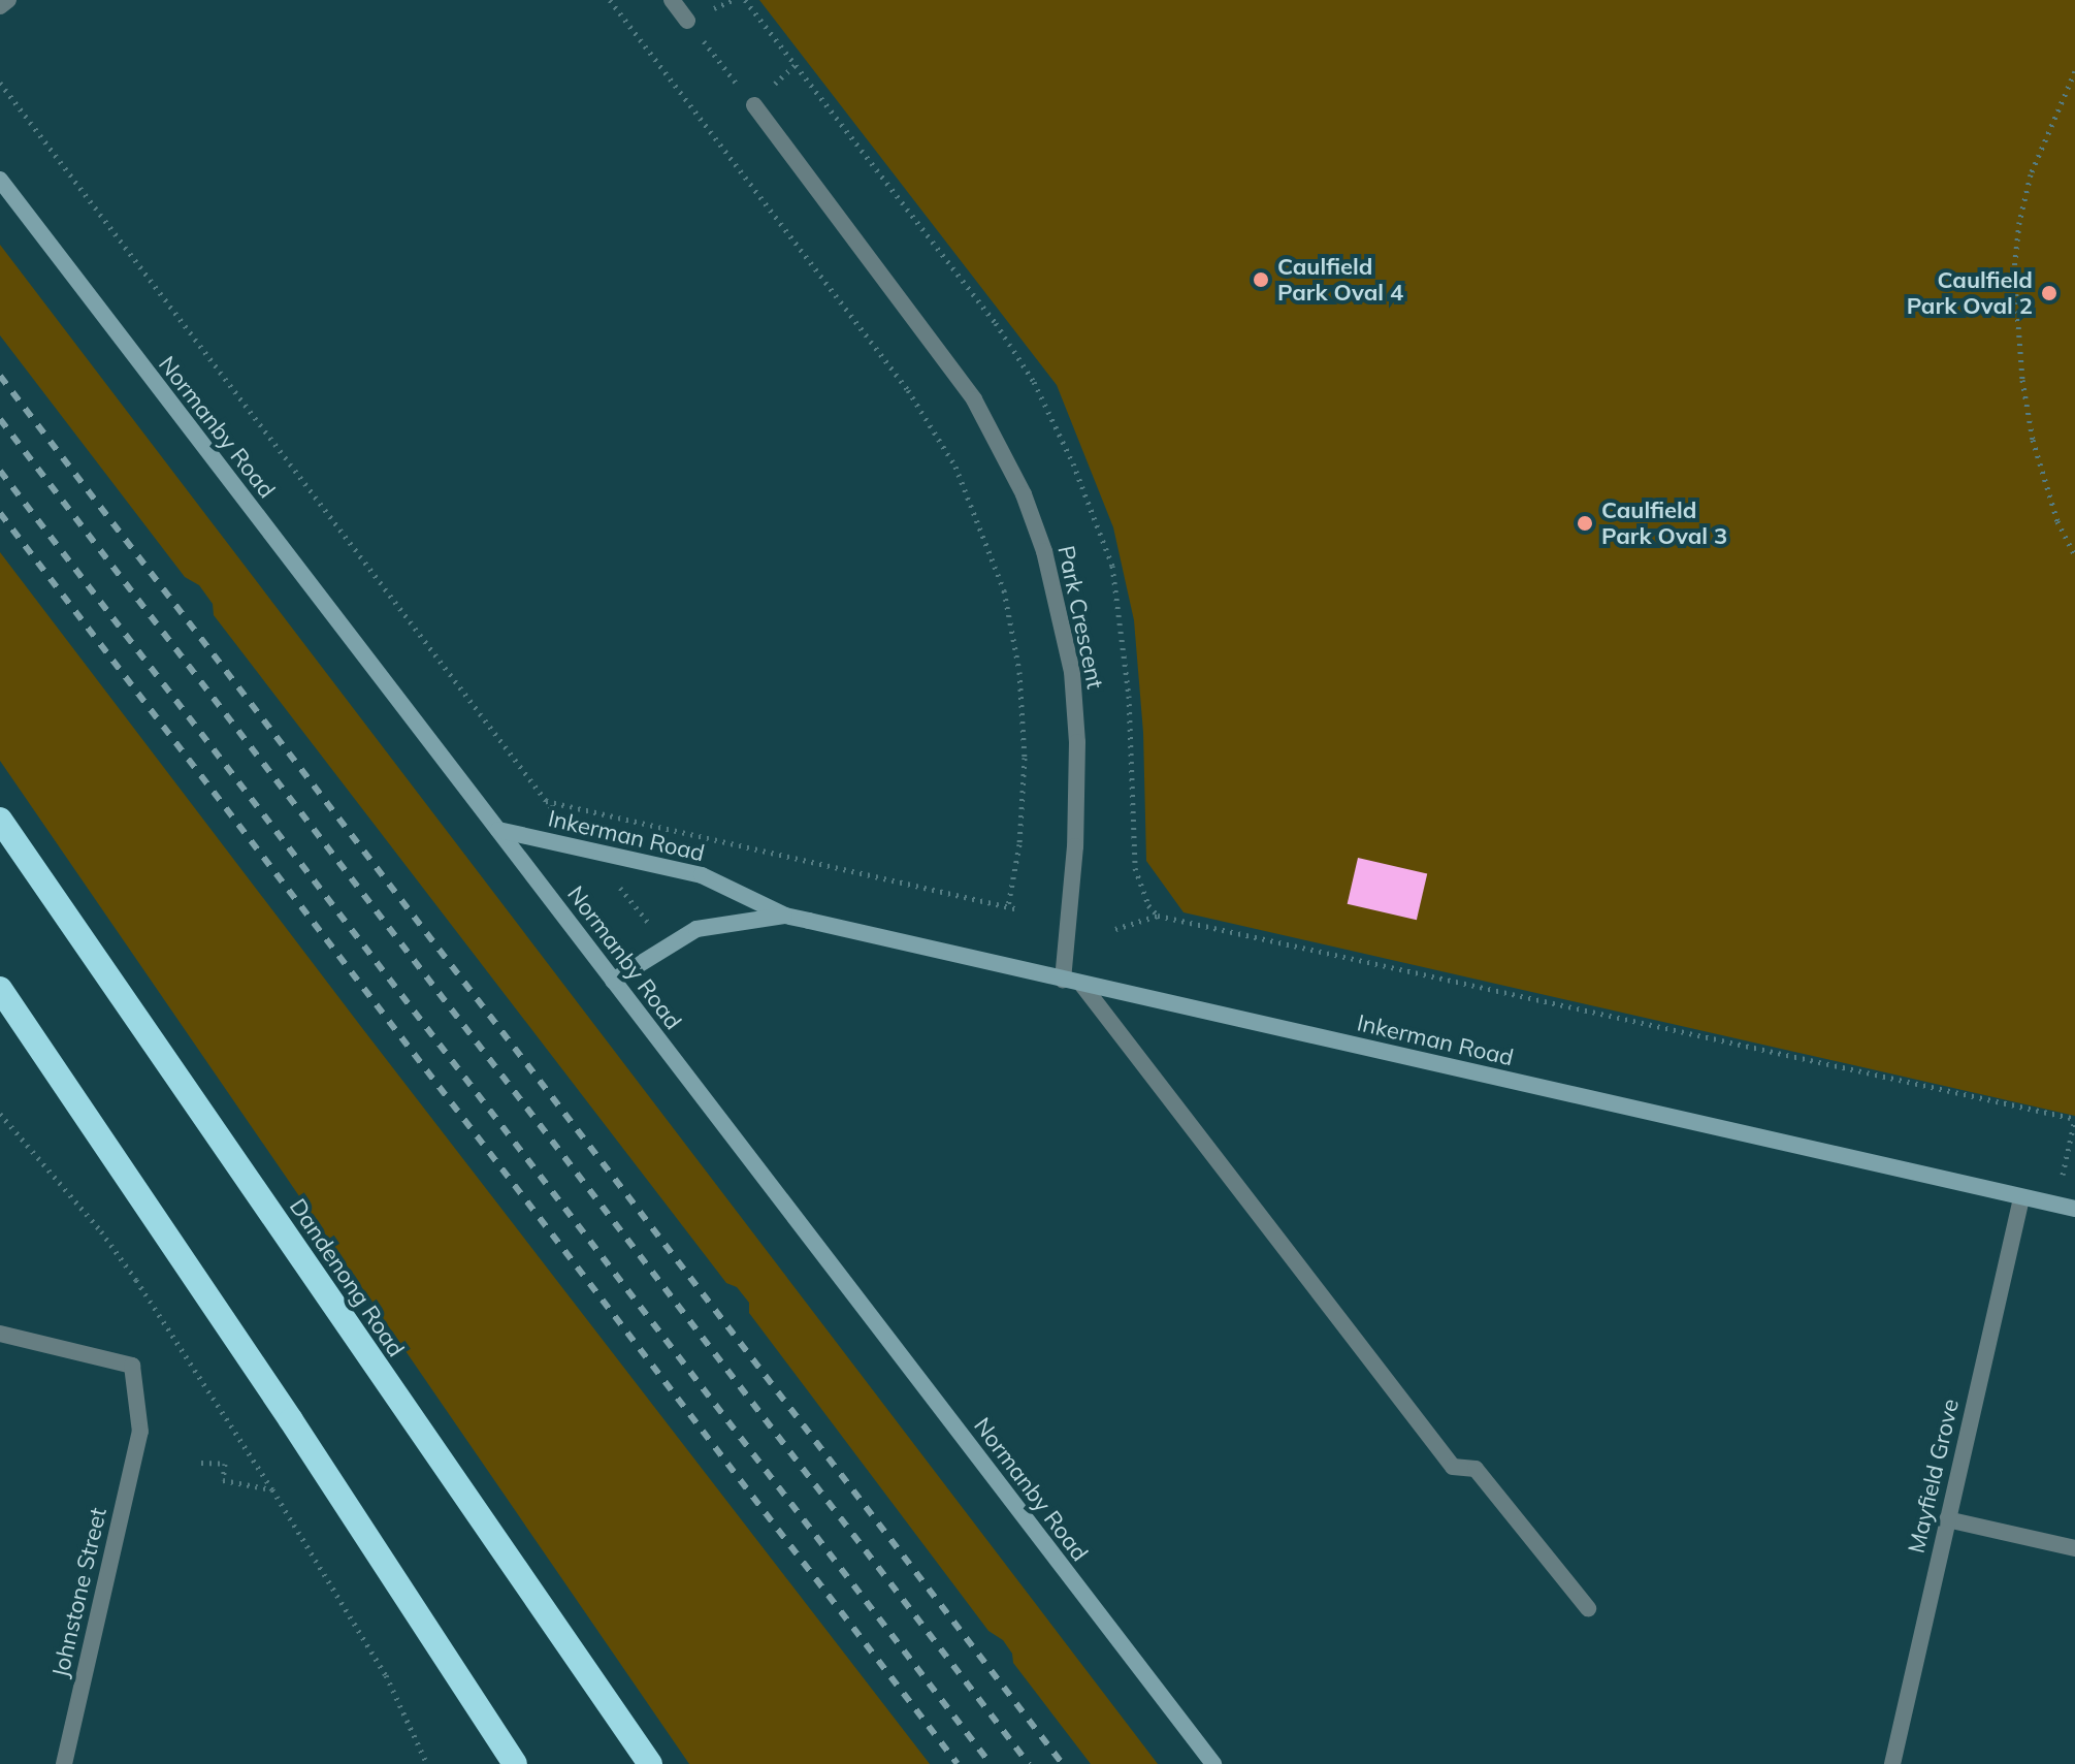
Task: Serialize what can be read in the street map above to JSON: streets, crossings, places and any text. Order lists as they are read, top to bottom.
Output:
{
  "streets": {
    "highway": ["Dandenong Road"],
    "street": [
      "Normanby Road",
      "Park Crescent",
      "Inkerman Road",
      "Mayfield Grove",
      "Johnstone Street"
    ]
  },
  "crossings": [
    ["Normanby Road", "Inkerman Road"],
    ["Park Crescent", "Inkerman Road"],
    ["Inkerman Road", "Mayfield Grove"]
  ],
  "places": ["Caulfield Park Oval 4", "Caulfield Park Oval 2", "Caulfield Park Oval 3"]
}
